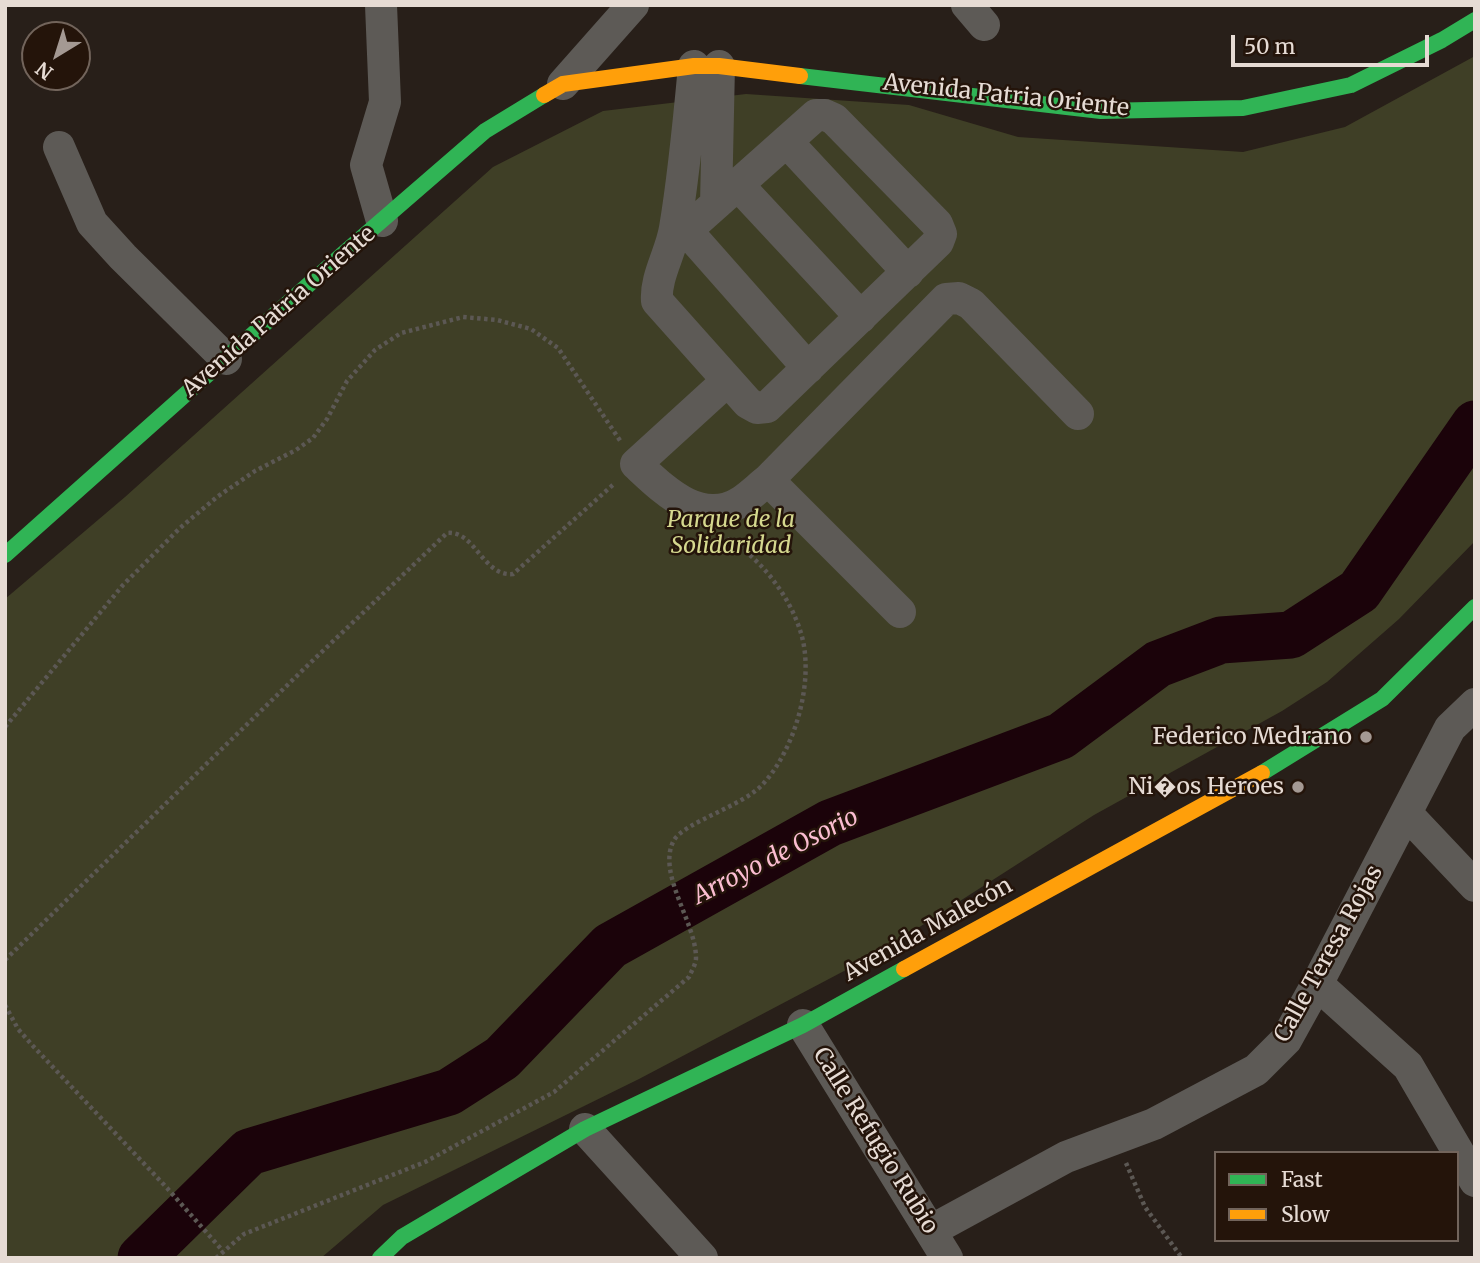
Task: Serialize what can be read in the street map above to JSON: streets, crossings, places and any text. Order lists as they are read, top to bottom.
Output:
{
  "streets": {
    "street": [
      "Avenida Patria Oriente",
      "Avenida Malecón",
      "Calle Teresa Rojas",
      "Calle Refugio Rubio"
    ]
  },
  "crossings": [
    ["Avenida Malecón", "Calle Refugio Rubio"],
    ["Calle Teresa Rojas", "Calle Refugio Rubio"]
  ],
  "water": ["Arroyo de Osorio"],
  "parks": ["Parque de la Solidaridad"],
  "places": ["Federico Medrano", "Ni�os Heroes"],
  "legend": ["Fast", "Slow"],
  "scale_bar": "50 m",
  "north": "bottom left"
}
